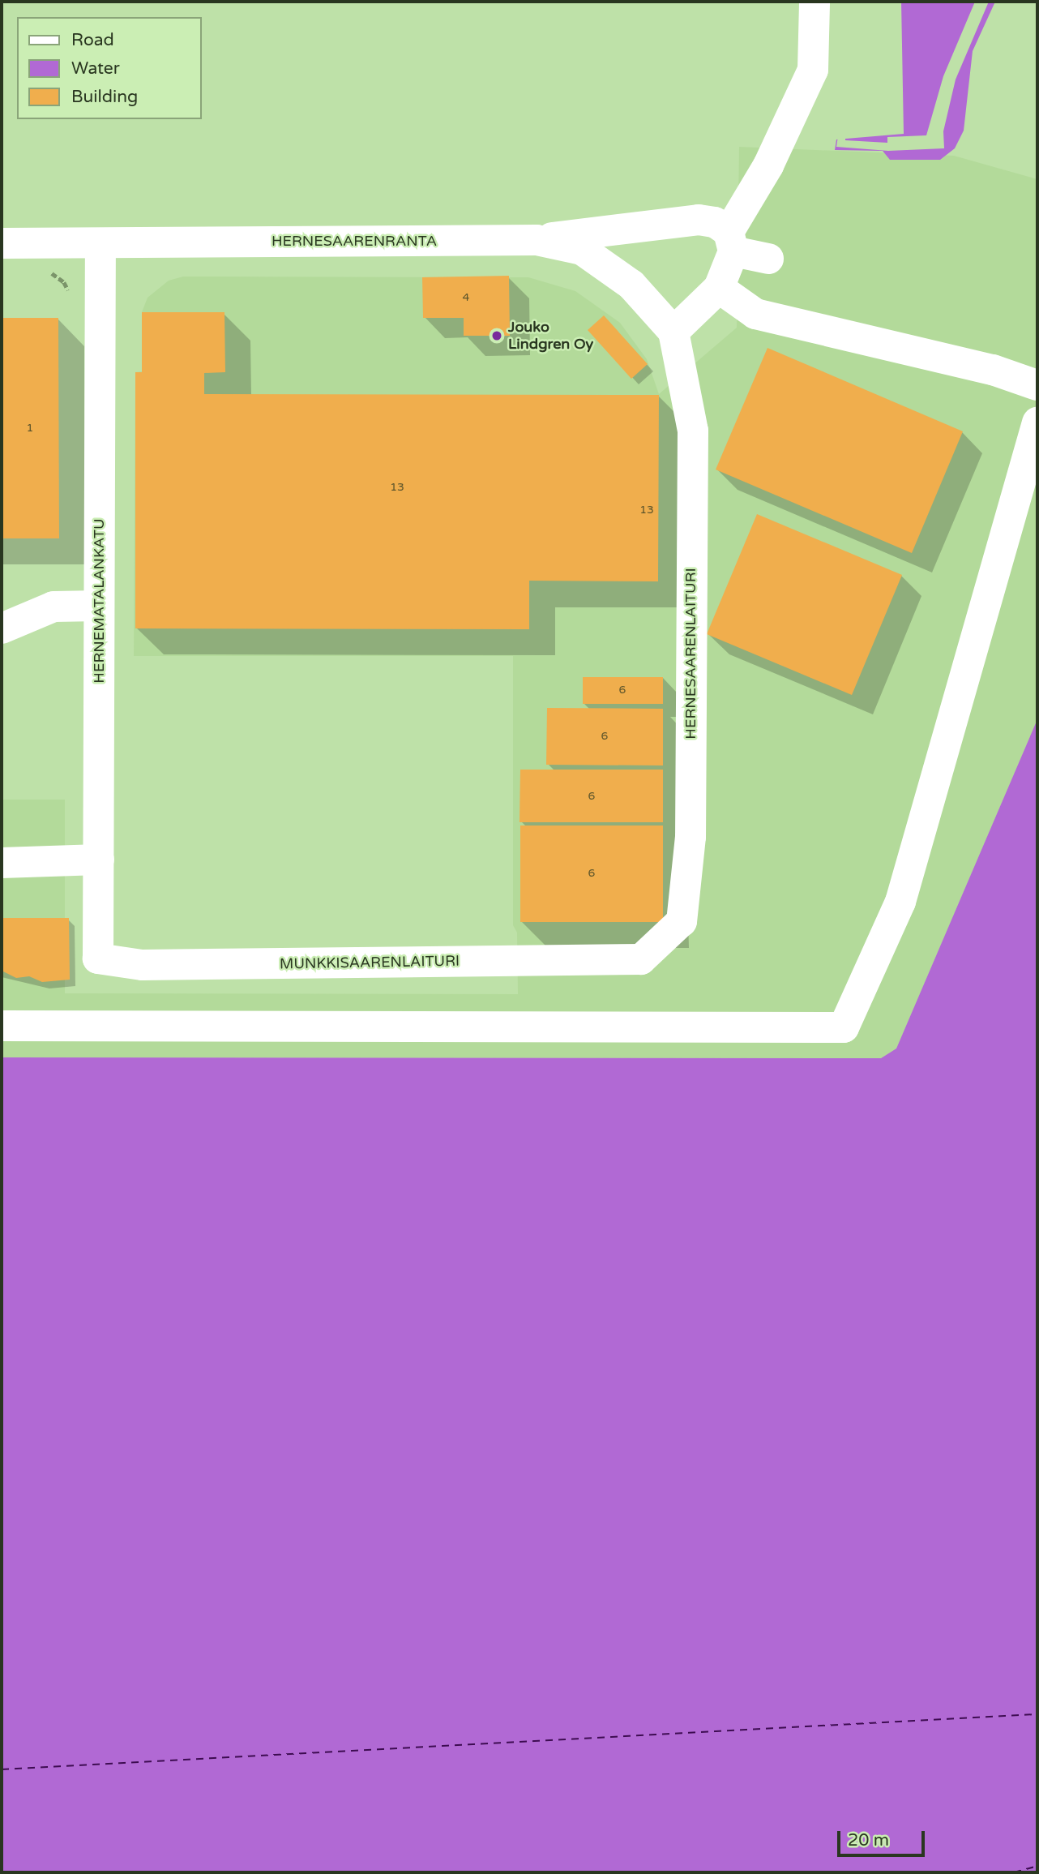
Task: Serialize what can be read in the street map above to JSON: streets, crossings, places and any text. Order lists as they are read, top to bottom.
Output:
{
  "streets": {
    "street": [
      "HERNESAARENRANTA",
      "HERNEMATALANKATU",
      "HERNESAARENLAITURI",
      "MUNKKISAARENLAITURI"
    ]
  },
  "crossings": [
    ["HERNESAARENRANTA", "HERNEMATALANKATU"],
    ["HERNESAARENRANTA", "HERNESAARENLAITURI"],
    ["HERNEMATALANKATU", "MUNKKISAARENLAITURI"],
    ["HERNESAARENLAITURI", "MUNKKISAARENLAITURI"]
  ],
  "places": ["Jouko Lindgren Oy"],
  "house_numbers": [
    "4",
    "1",
    "13",
    "13",
    "6",
    "6",
    "6",
    "6"
  ],
  "legend": ["Road", "Water", "Building"],
  "scale_bar": "20 m"
}
